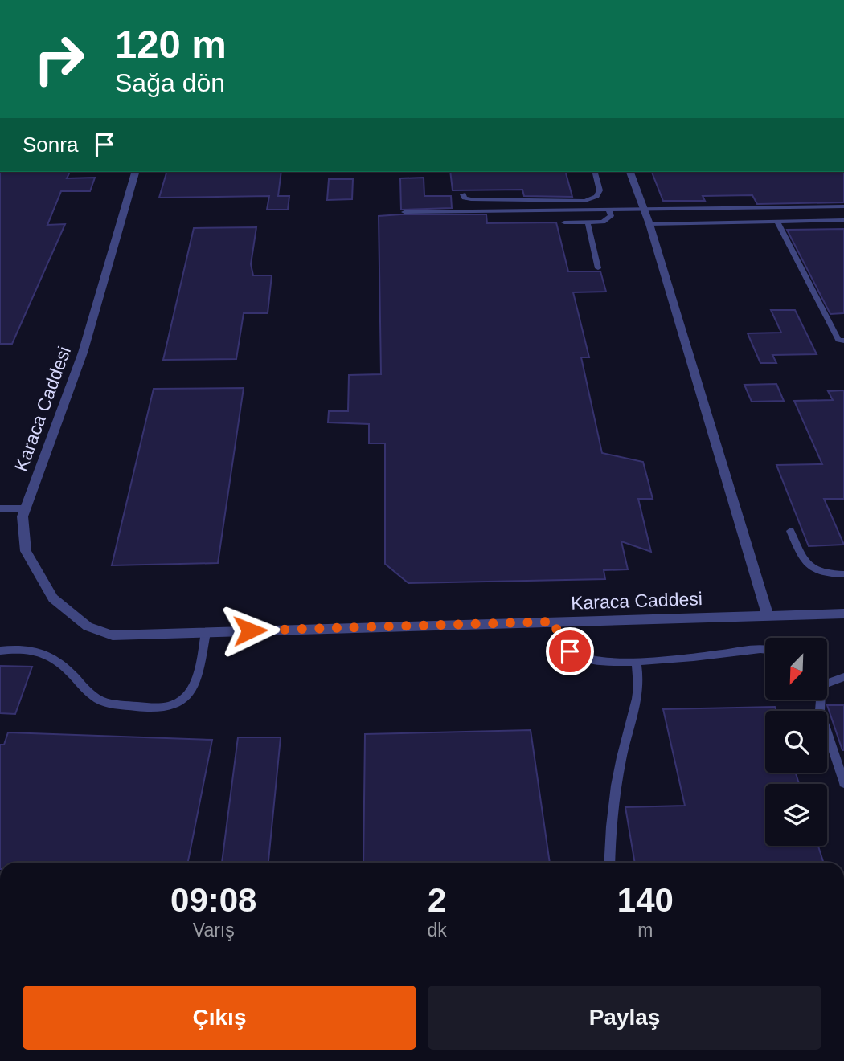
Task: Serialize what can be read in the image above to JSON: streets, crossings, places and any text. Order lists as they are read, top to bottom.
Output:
{
  "streets": {
    "street": ["Karaca Caddesi"]
  },
  "north": "bottom left",
  "page": {
    "turn": ["120 m", "Sağa dön"],
    "then": "Sonra",
    "eta": [
      "09:08",
      "Varış",
      "2",
      "dk",
      "140",
      "m"
    ],
    "buttons": ["Çıkış", "Paylaş"]
  }
}
